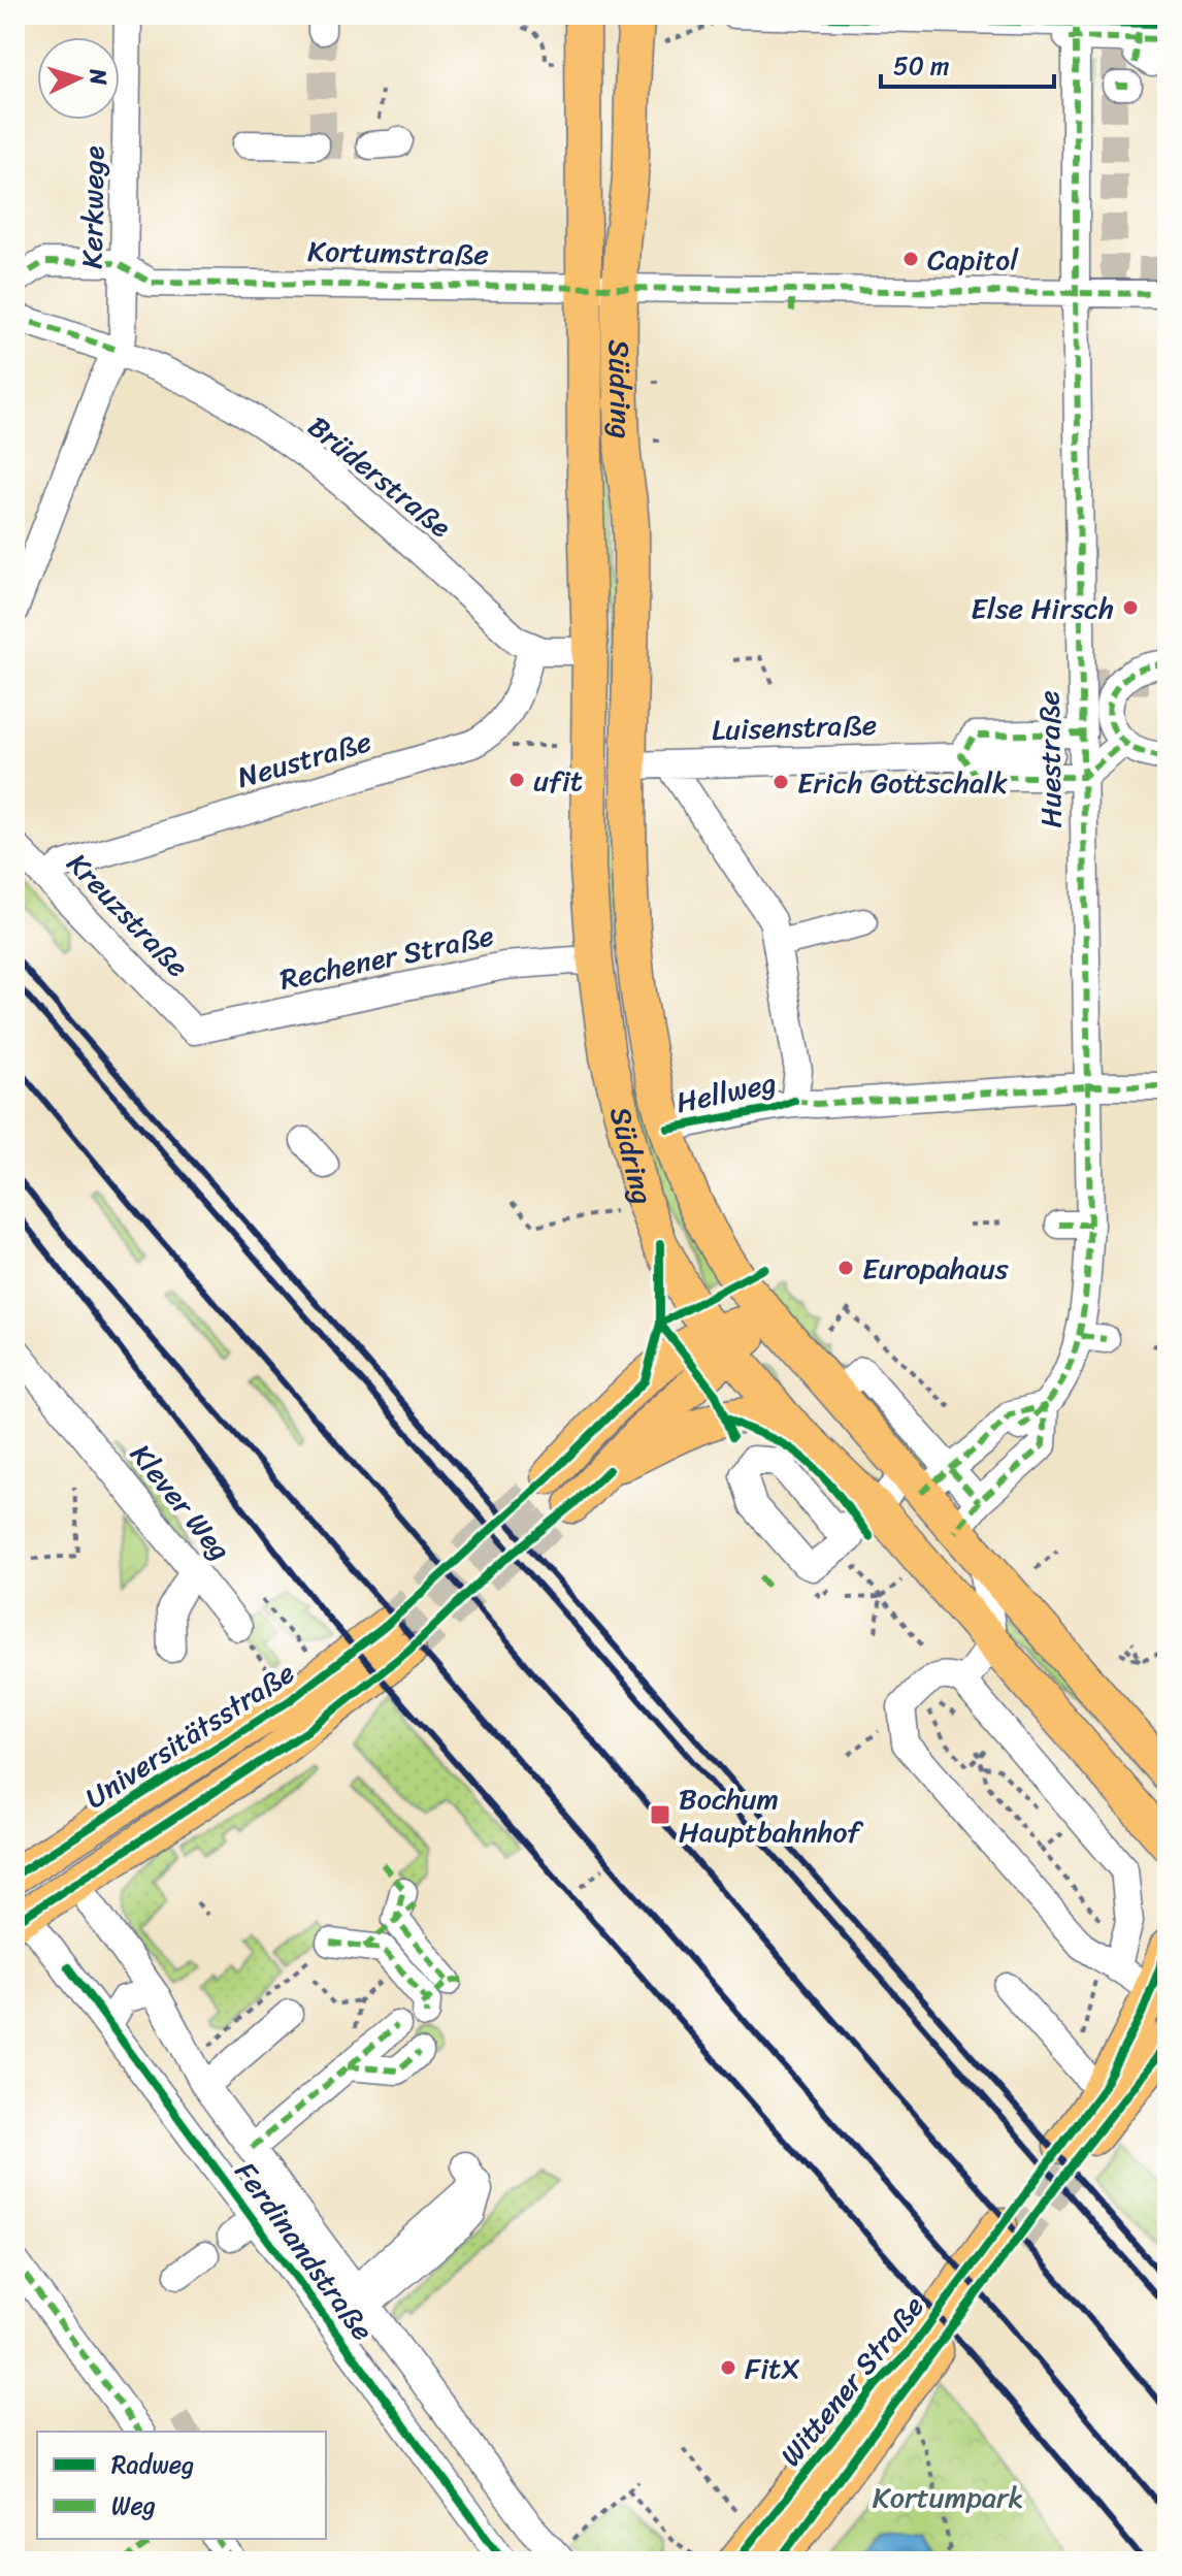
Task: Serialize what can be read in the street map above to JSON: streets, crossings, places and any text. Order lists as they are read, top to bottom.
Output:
{
  "streets": {
    "main road": ["Südring", "Universitätsstraße", "Wittener Straße"],
    "street": [
      "Kerkwege",
      "Kortumstraße",
      "Brüderstraße",
      "Luisenstraße",
      "Neustraße",
      "Huestraße",
      "Kreuzstraße",
      "Rechener Straße",
      "Hellweg",
      "Klever Weg",
      "Ferdinandstraße"
    ]
  },
  "crossings": [
    ["Kerkwege", "Kortumstraße"],
    ["Kerkwege", "Brüderstraße"],
    ["Kortumstraße", "Südring"],
    ["Kortumstraße", "Huestraße"],
    ["Südring", "Luisenstraße"],
    ["Südring", "Huestraße"],
    ["Südring", "Rechener Straße"],
    ["Südring", "Hellweg"],
    ["Brüderstraße", "Neustraße"],
    ["Luisenstraße", "Hellweg"],
    ["Neustraße", "Kreuzstraße"],
    ["Huestraße", "Hellweg"],
    ["Kreuzstraße", "Rechener Straße"],
    ["Universitätsstraße", "Ferdinandstraße"]
  ],
  "parks": ["Kortumpark"],
  "places": {
    "other": [
      "Capitol",
      "Else Hirsch",
      "ufit",
      "Erich Gottschalk",
      "Europahaus",
      "FitX"
    ],
    "transit": ["Bochum Hauptbahnhof"]
  },
  "legend": ["Radweg", "Weg"],
  "scale_bar": "50 m",
  "north": "right"
}
